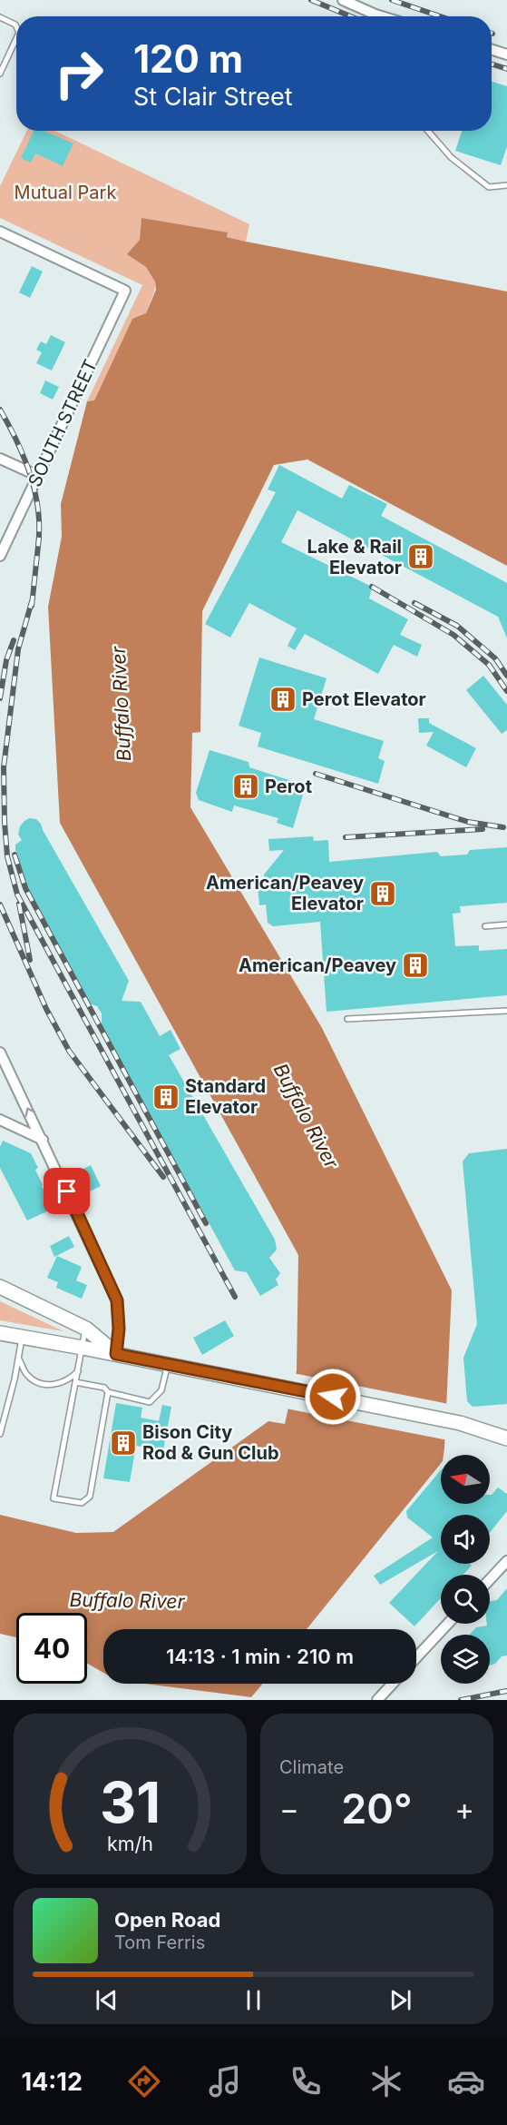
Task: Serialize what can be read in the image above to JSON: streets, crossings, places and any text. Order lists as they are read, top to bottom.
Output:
{
  "streets": {
    "street": ["SOUTH STREET"]
  },
  "water": ["Buffalo River"],
  "parks": ["Mutual Park"],
  "places": {
    "building": [
      "Lake & Rail Elevator",
      "Perot Elevator",
      "Perot",
      "American/Peavey Elevator",
      "American/Peavey",
      "Standard Elevator",
      "Bison City Rod & Gun Club"
    ]
  },
  "north": "left",
  "page": {
    "turn": ["120 m", "St Clair Street"],
    "limit": "40",
    "trip": "14:13 · 1 min · 210 m",
    "tile": "Climate",
    "heat": ["−", "20°", "+"],
    "song": ["Open Road", "Tom Ferris"],
    "tabs": "14:12",
    "gauge": ["31", "km/h"]
  }
}
